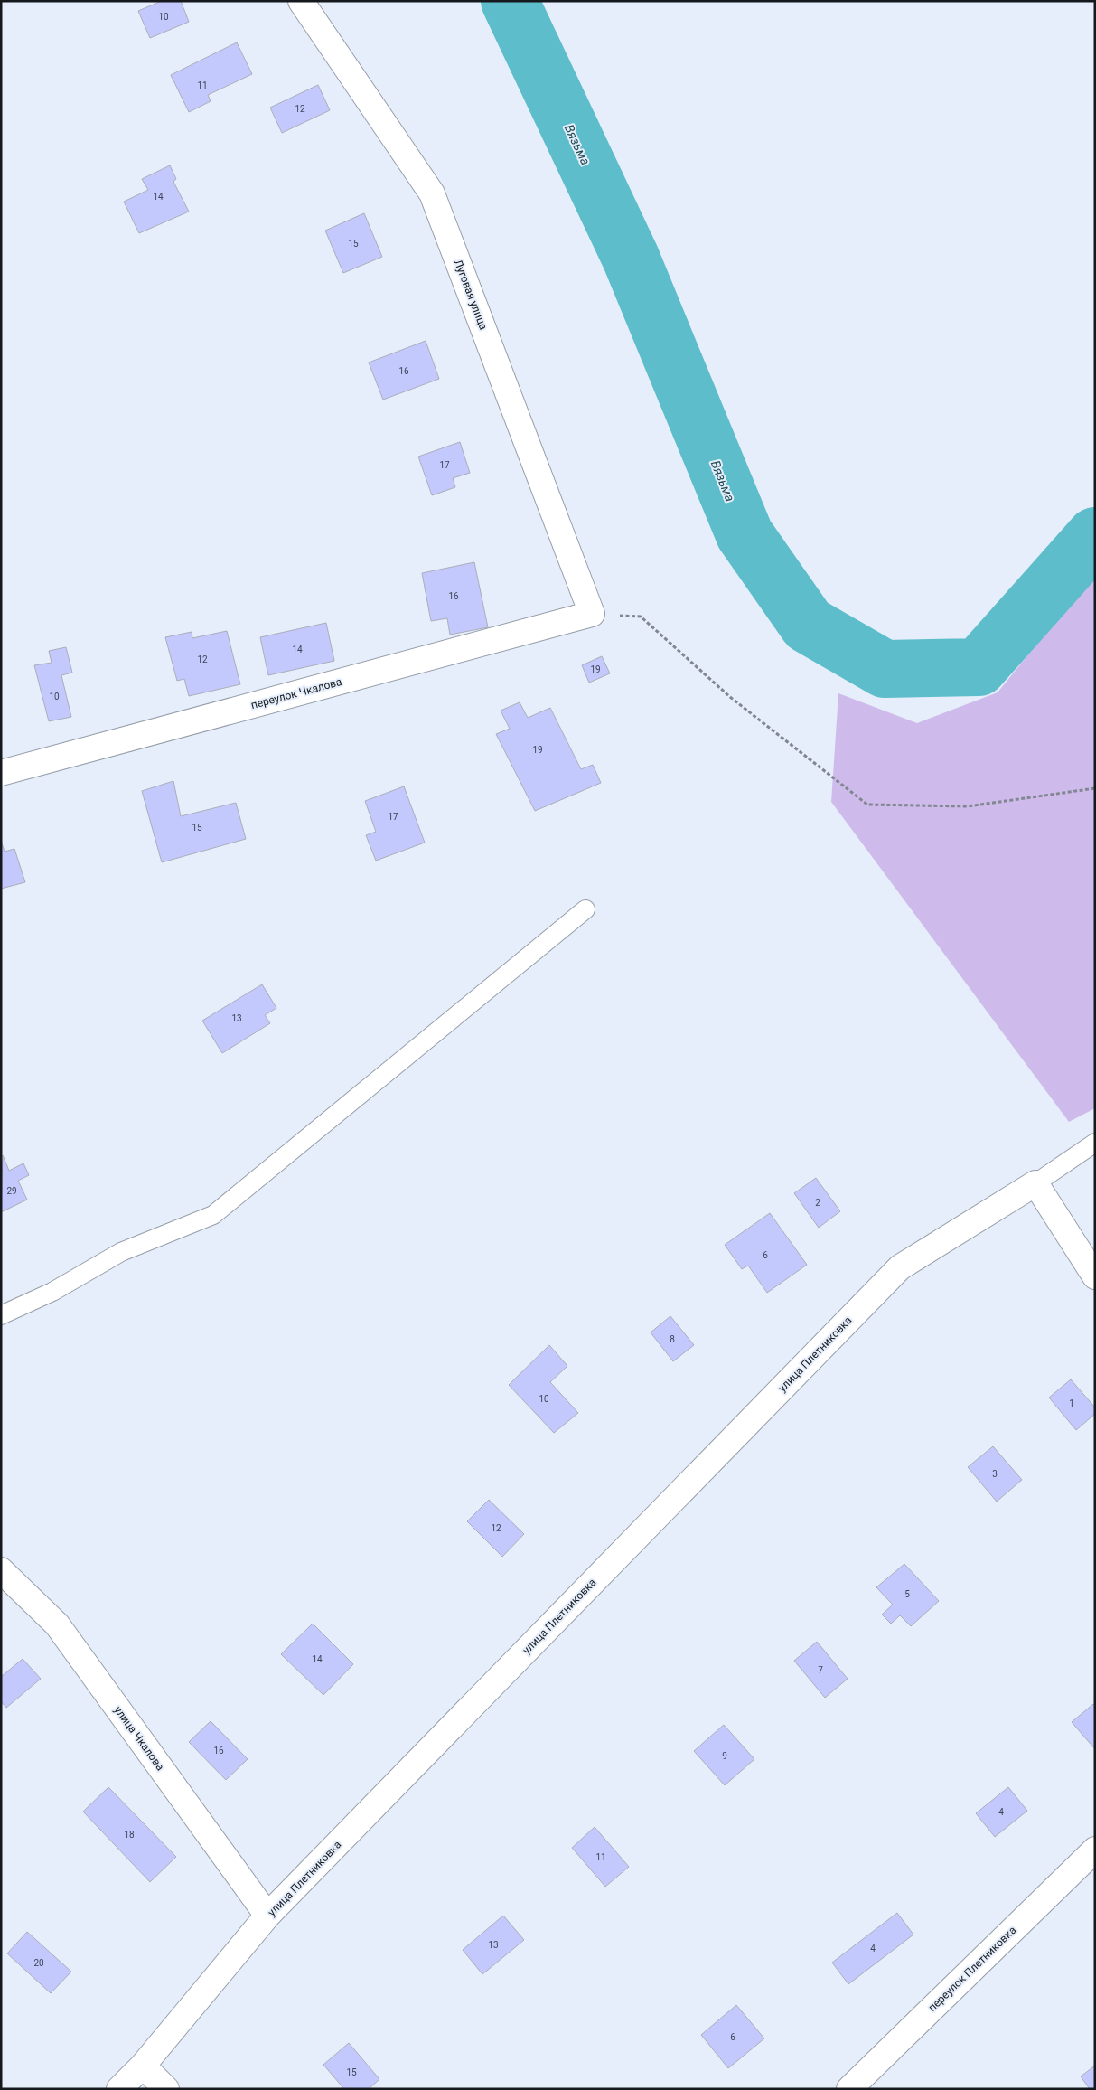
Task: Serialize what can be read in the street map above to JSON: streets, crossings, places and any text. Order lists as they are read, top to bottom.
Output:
{
  "streets": {
    "street": [
      "Луговая улица",
      "переулок Чкалова",
      "улица Плетниковка",
      "улица Чкалова",
      "переулок Плетниковка"
    ]
  },
  "crossings": [
    ["Луговая улица", "переулок Чкалова"],
    ["улица Плетниковка", "улица Чкалова"]
  ],
  "water": ["Вязьма"],
  "house_numbers": [
    "10",
    "11",
    "12",
    "14",
    "15",
    "16",
    "17",
    "16",
    "14",
    "12",
    "19",
    "10",
    "19",
    "17",
    "15",
    "13",
    "29",
    "2",
    "6",
    "8",
    "10",
    "1",
    "3",
    "12",
    "5",
    "14",
    "7",
    "16",
    "9",
    "4",
    "18",
    "11",
    "13",
    "4",
    "20",
    "6",
    "15"
  ]
}
